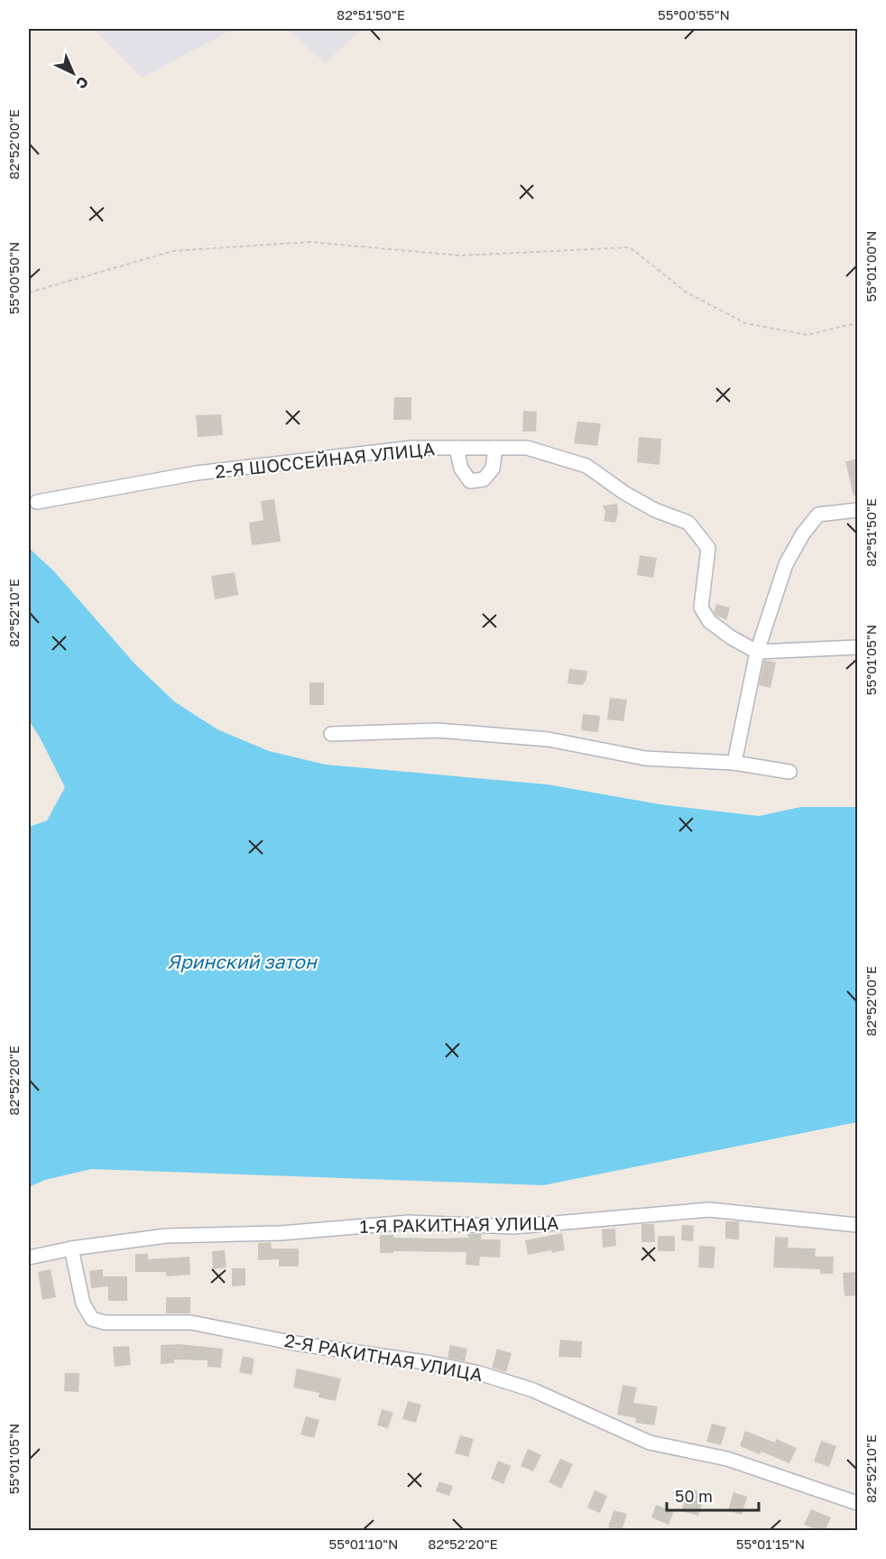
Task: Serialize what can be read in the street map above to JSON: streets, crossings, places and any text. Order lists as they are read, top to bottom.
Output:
{
  "streets": {
    "street": ["2-Я ШОССЕЙНАЯ УЛИЦА", "1-Я РАКИТНАЯ УЛИЦА", "2-Я РАКИТНАЯ УЛИЦА"]
  },
  "crossings": [
    ["1-Я РАКИТНАЯ УЛИЦА", "2-Я РАКИТНАЯ УЛИЦА"]
  ],
  "water": ["Яринский затон"],
  "scale_bar": "50 m",
  "north": "bottom right",
  "coordinates": [
    "82°51'50\"E",
    "55°00'55\"N",
    "82°52'00\"E",
    "55°01'00\"N",
    "55°00'50\"N",
    "82°52'10\"E",
    "55°01'05\"N",
    "82°52'20\"E",
    "55°01'10\"N",
    "55°01'15\"N"
  ]
}
